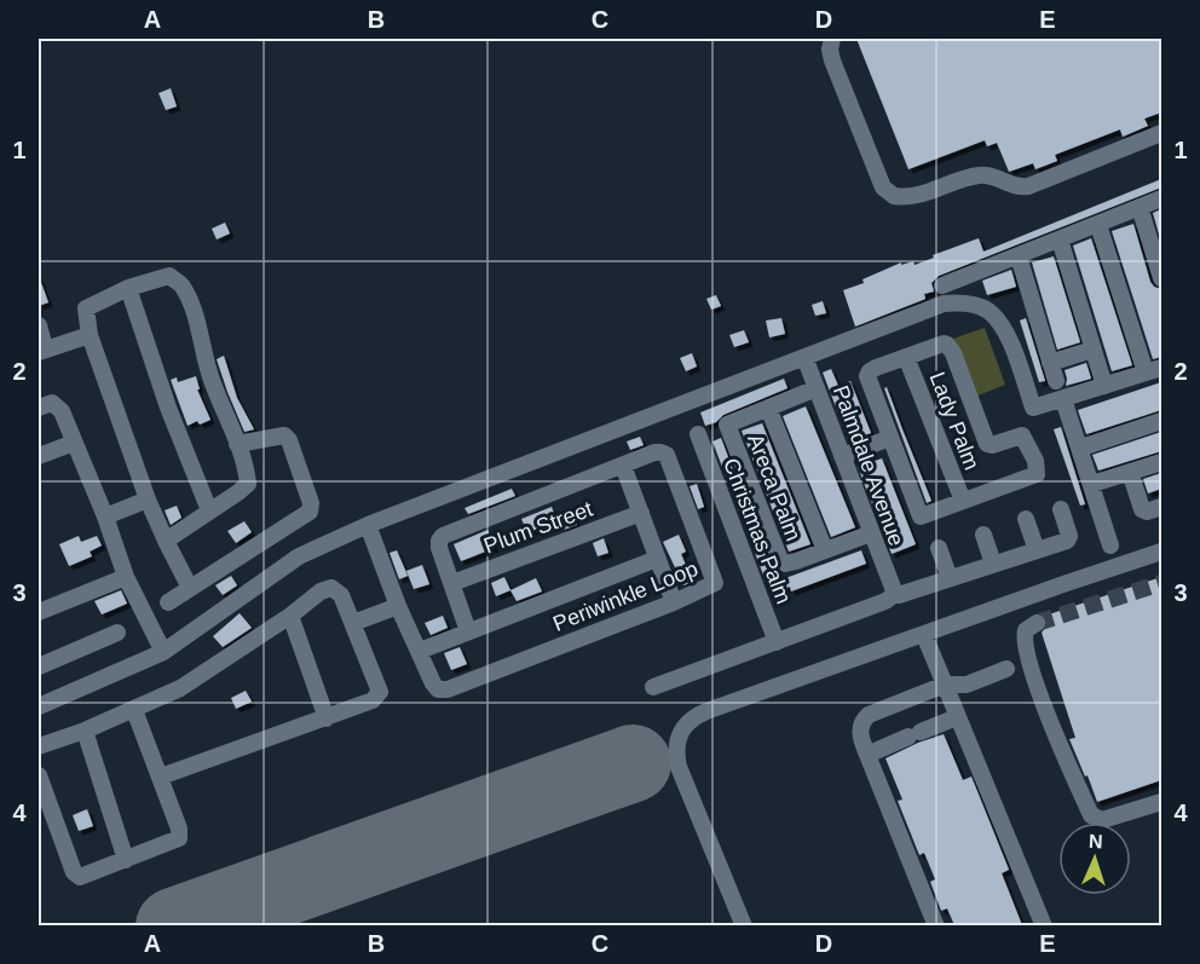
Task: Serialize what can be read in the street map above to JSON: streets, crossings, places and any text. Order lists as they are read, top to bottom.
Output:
{
  "streets": {
    "street": [
      "Lady Palm",
      "Palmdale Avenue",
      "Areca Palm",
      "Plum Street",
      "Christmas Palm",
      "Periwinkle Loop"
    ]
  },
  "crossings": [
    ["Plum Street", "Periwinkle Loop"]
  ],
  "north": "top",
  "grid": {
    "columns": [
      "A",
      "B",
      "C",
      "D",
      "E"
    ],
    "rows": [
      "1",
      "2",
      "3",
      "4"
    ]
  }
}
